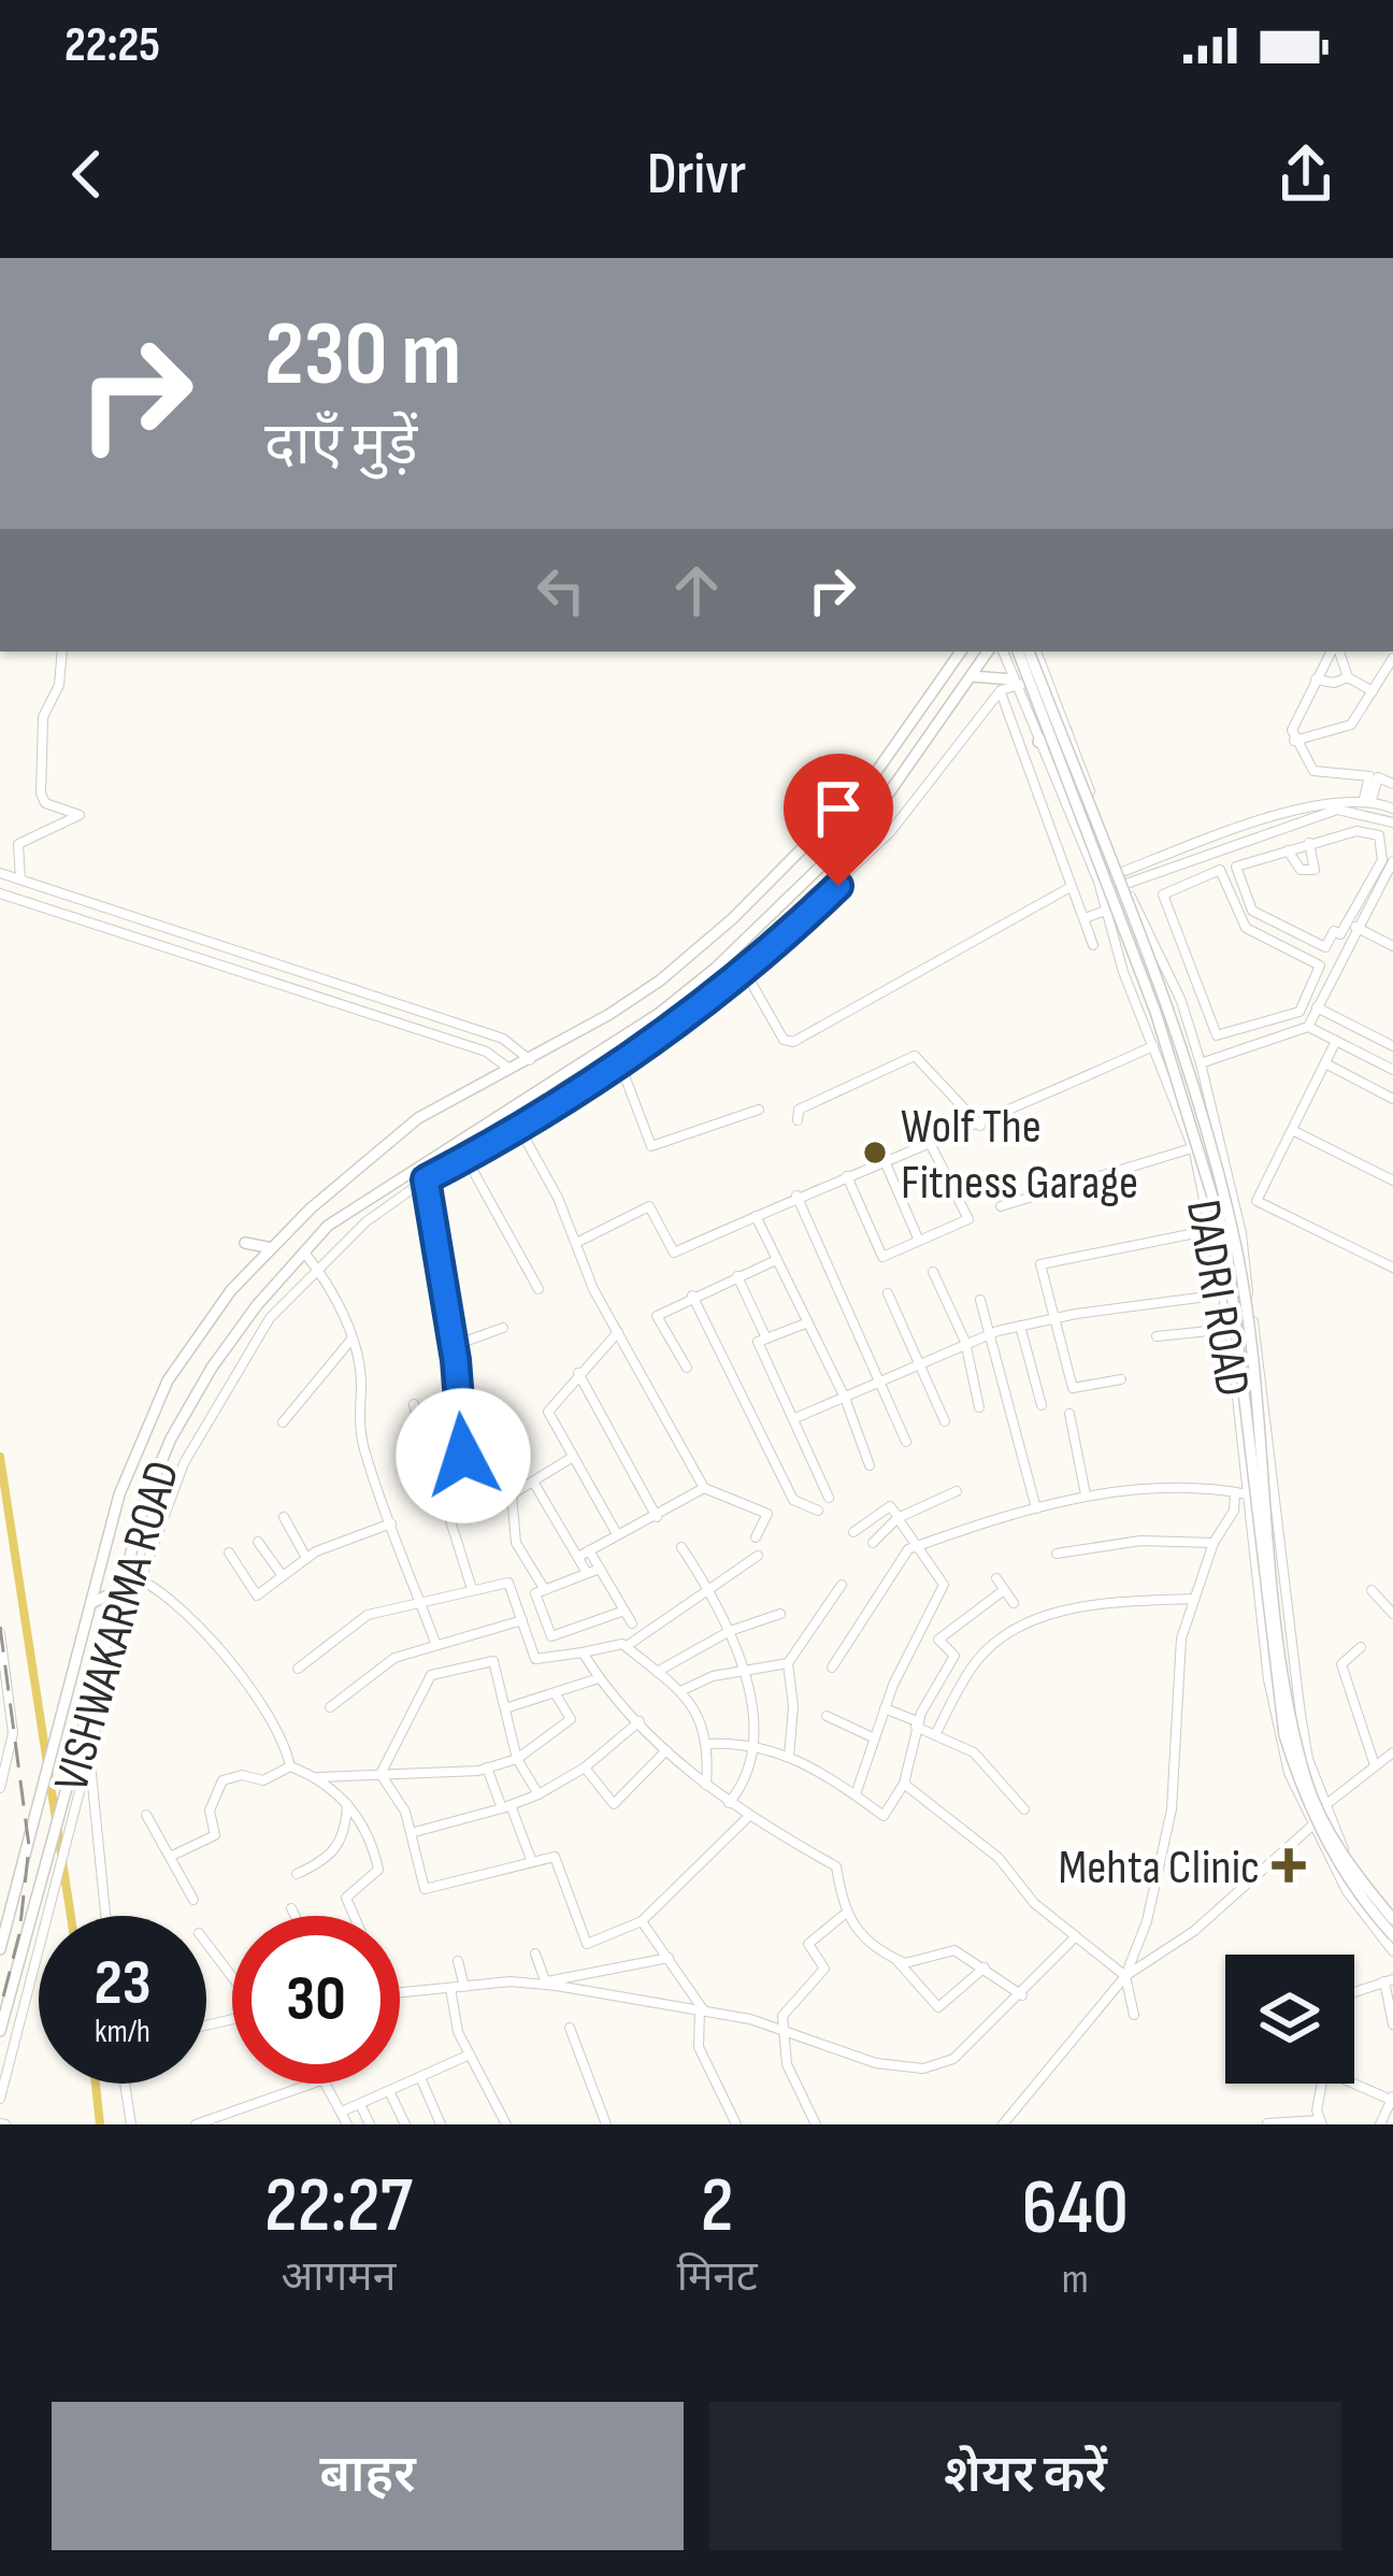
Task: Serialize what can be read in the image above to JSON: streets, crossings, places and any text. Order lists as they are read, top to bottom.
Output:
{
  "streets": {
    "main road": ["VISHWAKARMA ROAD"],
    "street": ["DADRI ROAD"]
  },
  "places": {
    "other": ["Wolf The Fitness Garage"],
    "health": ["Mehta Clinic"]
  },
  "page": {
    "status": "22:25",
    "header": "Drivr",
    "turn": ["230 m", "दाएँ मुड़ें"],
    "speed": "23 km/h",
    "limit": "30",
    "eta": [
      "22:27",
      "आगमन",
      "2",
      "मिनट",
      "640",
      "m"
    ],
    "buttons": ["बाहर", "शेयर करें"]
  }
}
